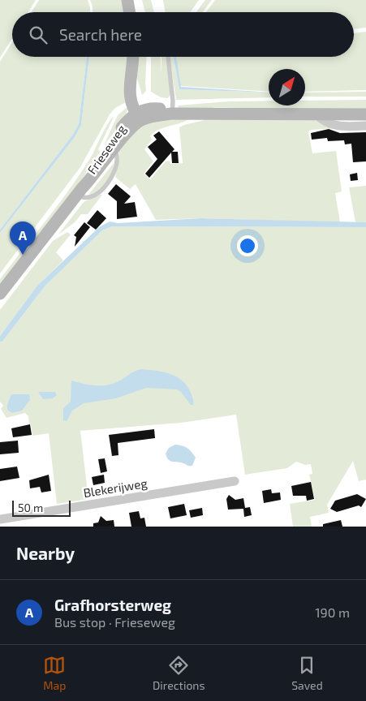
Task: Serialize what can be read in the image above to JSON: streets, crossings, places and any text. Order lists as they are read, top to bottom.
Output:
{
  "streets": {
    "main road": ["Frieseweg"],
    "street": ["Blekerijweg"]
  },
  "scale_bar": "50 m",
  "north": "top right",
  "page": {
    "search": "Search here",
    "pins": "A",
    "scale": "50 m",
    "heading": "Nearby",
    "list": [
      {
        "mark": "A",
        "name": "Grafhorsterweg",
        "note": "Bus stop · Frieseweg",
        "value": "190 m"
      }
    ],
    "nav": ["Map", "Directions", "Saved"]
  }
}
